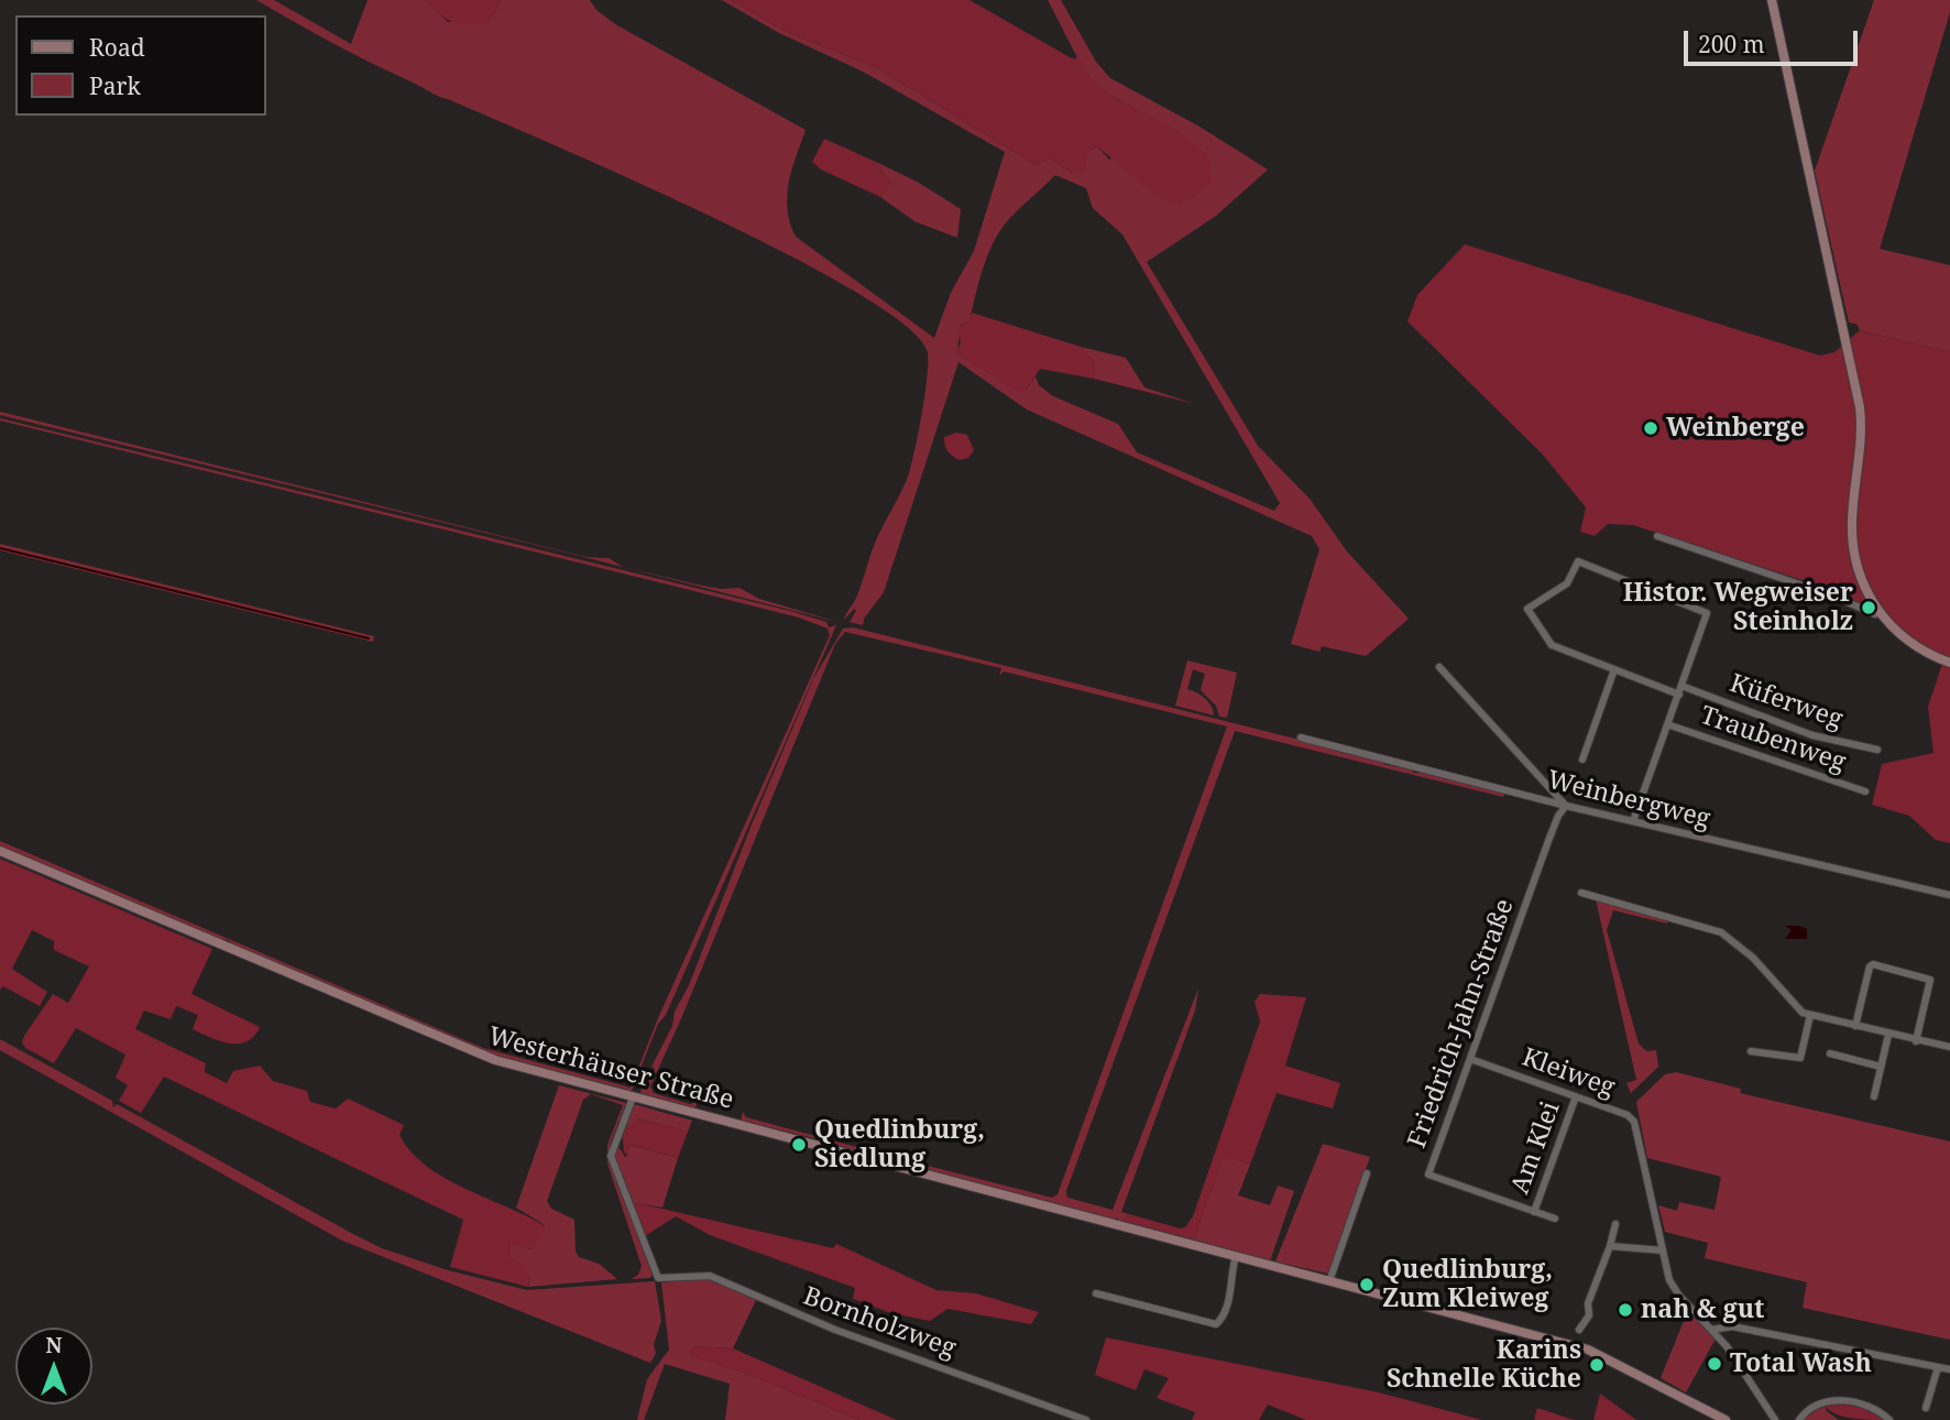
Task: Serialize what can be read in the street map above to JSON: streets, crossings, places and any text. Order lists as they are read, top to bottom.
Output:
{
  "streets": {
    "main road": ["Westerhäuser Straße"],
    "street": [
      "Küferweg",
      "Traubenweg",
      "Weinbergweg",
      "Friedrich-Jahn-Straße",
      "Kleiweg",
      "Am Klei",
      "Bornholzweg"
    ]
  },
  "crossings": [
    ["Weinbergweg", "Friedrich-Jahn-Straße"],
    ["Friedrich-Jahn-Straße", "Kleiweg"],
    ["Friedrich-Jahn-Straße", "Am Klei"],
    ["Westerhäuser Straße", "Bornholzweg"],
    ["Kleiweg", "Am Klei"]
  ],
  "places": [
    "Weinberge",
    "Histor. Wegweiser Steinholz",
    "Quedlinburg, Siedlung",
    "Quedlinburg, Zum Kleiweg",
    "nah & gut",
    "Total Wash",
    "Karins Schnelle Küche"
  ],
  "legend": ["Road", "Park"],
  "scale_bar": "200 m",
  "north": "top"
}
